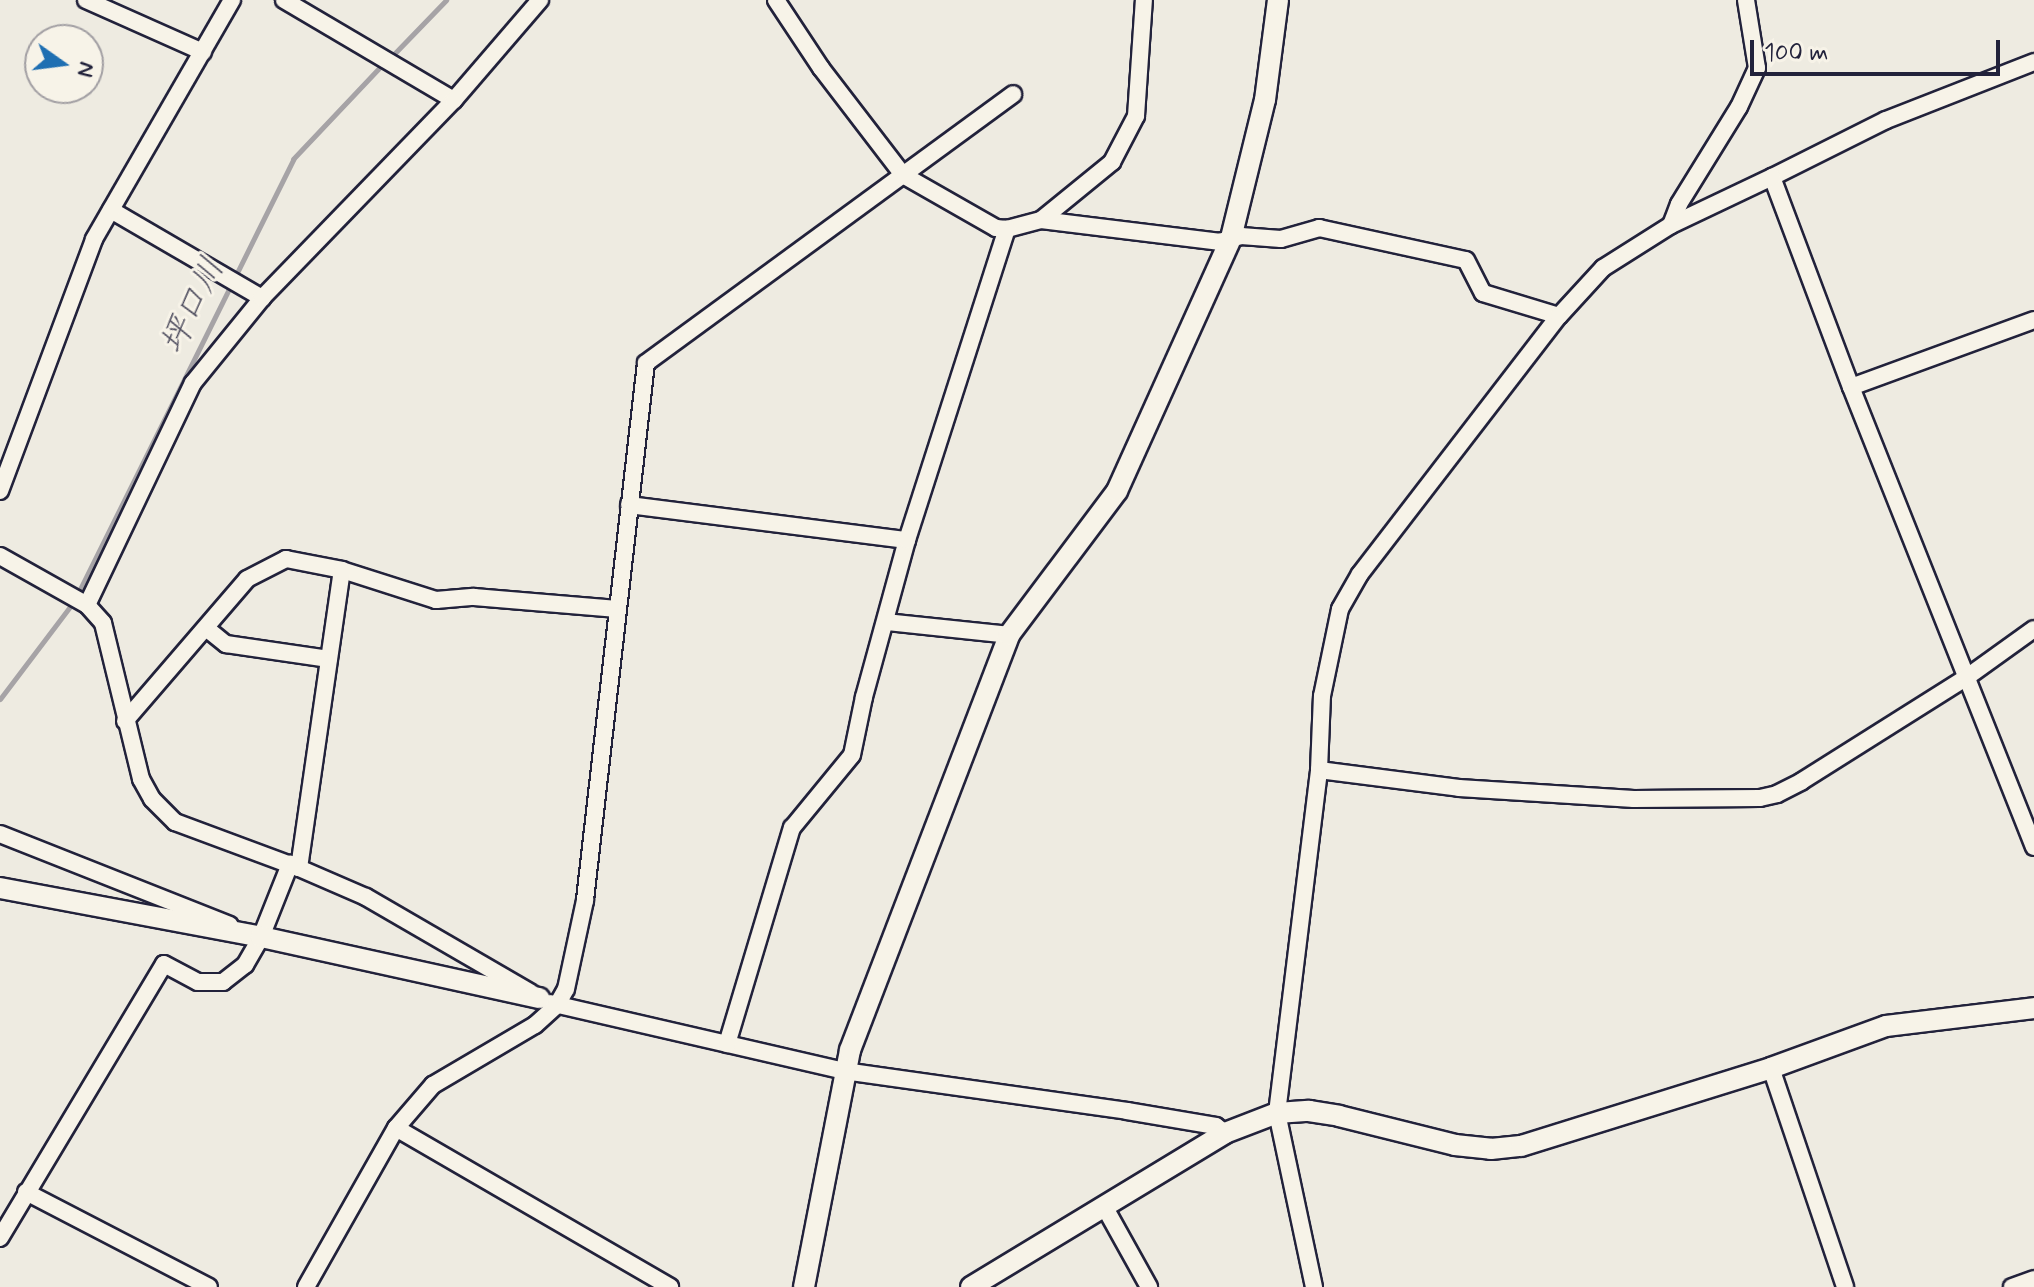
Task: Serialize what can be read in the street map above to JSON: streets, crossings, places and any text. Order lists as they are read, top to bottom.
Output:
{
  "water": ["坪口川"],
  "scale_bar": "100 m",
  "north": "right"
}
